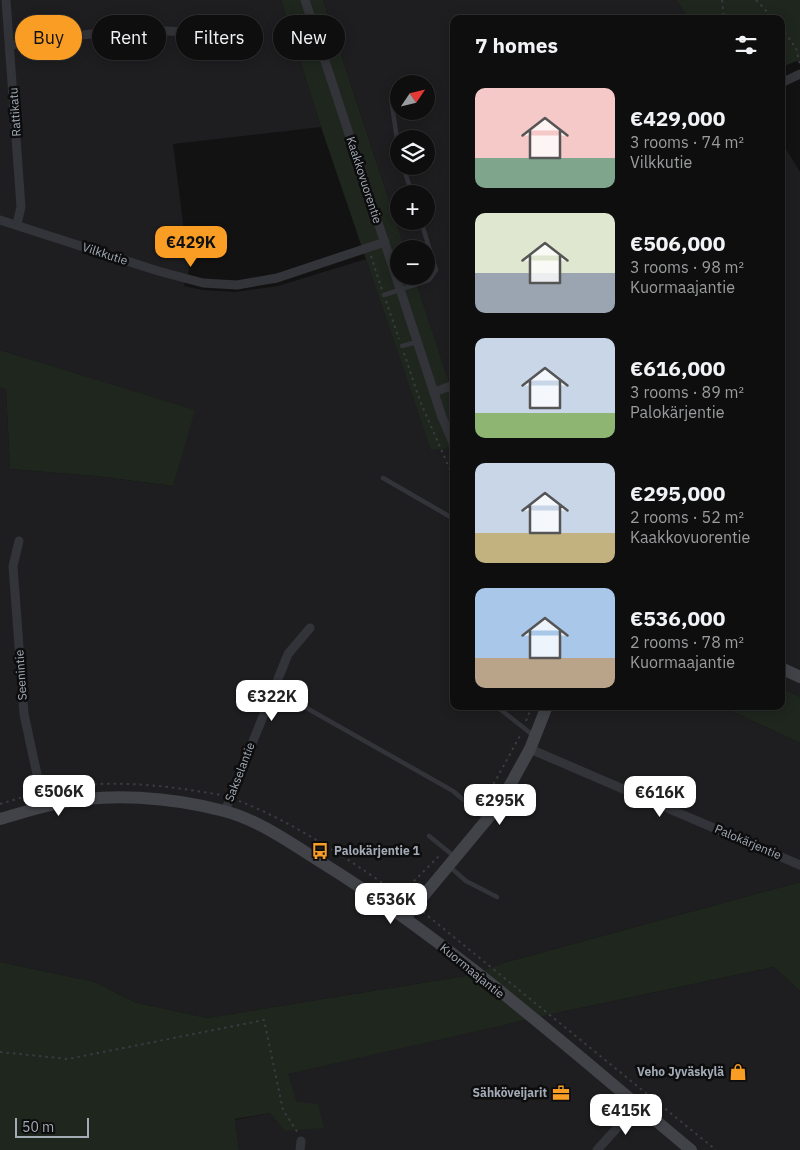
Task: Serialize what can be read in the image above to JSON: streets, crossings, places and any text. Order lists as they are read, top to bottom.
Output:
{
  "streets": {
    "street": [
      "Rattikatu",
      "Kaakkovuorentie",
      "Vilkkutie",
      "Seenintie",
      "Sakselantie",
      "Palokärjentie",
      "Kuormaajantie"
    ]
  },
  "crossings": [
    ["Rattikatu", "Vilkkutie"],
    ["Kaakkovuorentie", "Vilkkutie"],
    ["Seenintie", "Kuormaajantie"],
    ["Sakselantie", "Kuormaajantie"]
  ],
  "places": {
    "bus stop": ["Palokärjentie 1"],
    "shop": ["Veho Jyväskylä"],
    "office": ["Sähköveijarit"]
  },
  "scale_bar": "50 m",
  "north": "top right",
  "page": {
    "chip": [
      "Buy",
      "Rent",
      "Filters",
      "New"
    ],
    "heading": "7 homes",
    "map_buttons": ["+", "−"],
    "list": [
      {
        "name": "€429,000",
        "note": "3 rooms · 74 m² · Vilkkutie"
      },
      {
        "name": "€506,000",
        "note": "3 rooms · 98 m² · Kuormaajantie"
      },
      {
        "name": "€616,000",
        "note": "3 rooms · 89 m² · Palokärjentie"
      },
      {
        "name": "€295,000",
        "note": "2 rooms · 52 m² · Kaakkovuorentie"
      },
      {
        "name": "€536,000",
        "note": "2 rooms · 78 m² · Kuormaajantie"
      }
    ],
    "price": [
      "€429K",
      "€322K",
      "€506K",
      "€616K",
      "€295K",
      "€536K",
      "€415K"
    ],
    "scale": "50 m"
  }
}
